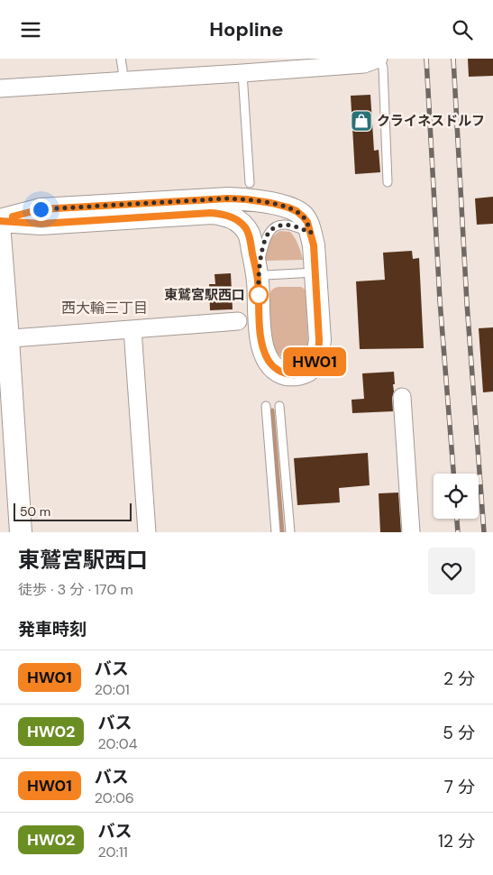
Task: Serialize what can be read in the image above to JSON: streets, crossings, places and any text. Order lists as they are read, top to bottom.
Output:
{
  "districts": ["西大輪三丁目"],
  "places": {
    "shop": ["クライネスドルフ"],
    "other": ["東鷲宮駅西口"]
  },
  "lines": ["bus line HW01"],
  "scale_bar": "50 m",
  "page": {
    "header": "Hopline",
    "on_map": "HW01",
    "scale": "50 m",
    "heading": [
      ["東鷲宮駅西口", "徒歩 · 3 分 · 170 m"],
      "発車時刻"
    ],
    "list": [
      {
        "mark": "HW01",
        "name": "バス",
        "note": "20:01",
        "value": "2 分"
      },
      {
        "mark": "HW02",
        "name": "バス",
        "note": "20:04",
        "value": "5 分"
      },
      {
        "mark": "HW01",
        "name": "バス",
        "note": "20:06",
        "value": "7 分"
      },
      {
        "mark": "HW02",
        "name": "バス",
        "note": "20:11",
        "value": "12 分"
      }
    ]
  }
}
